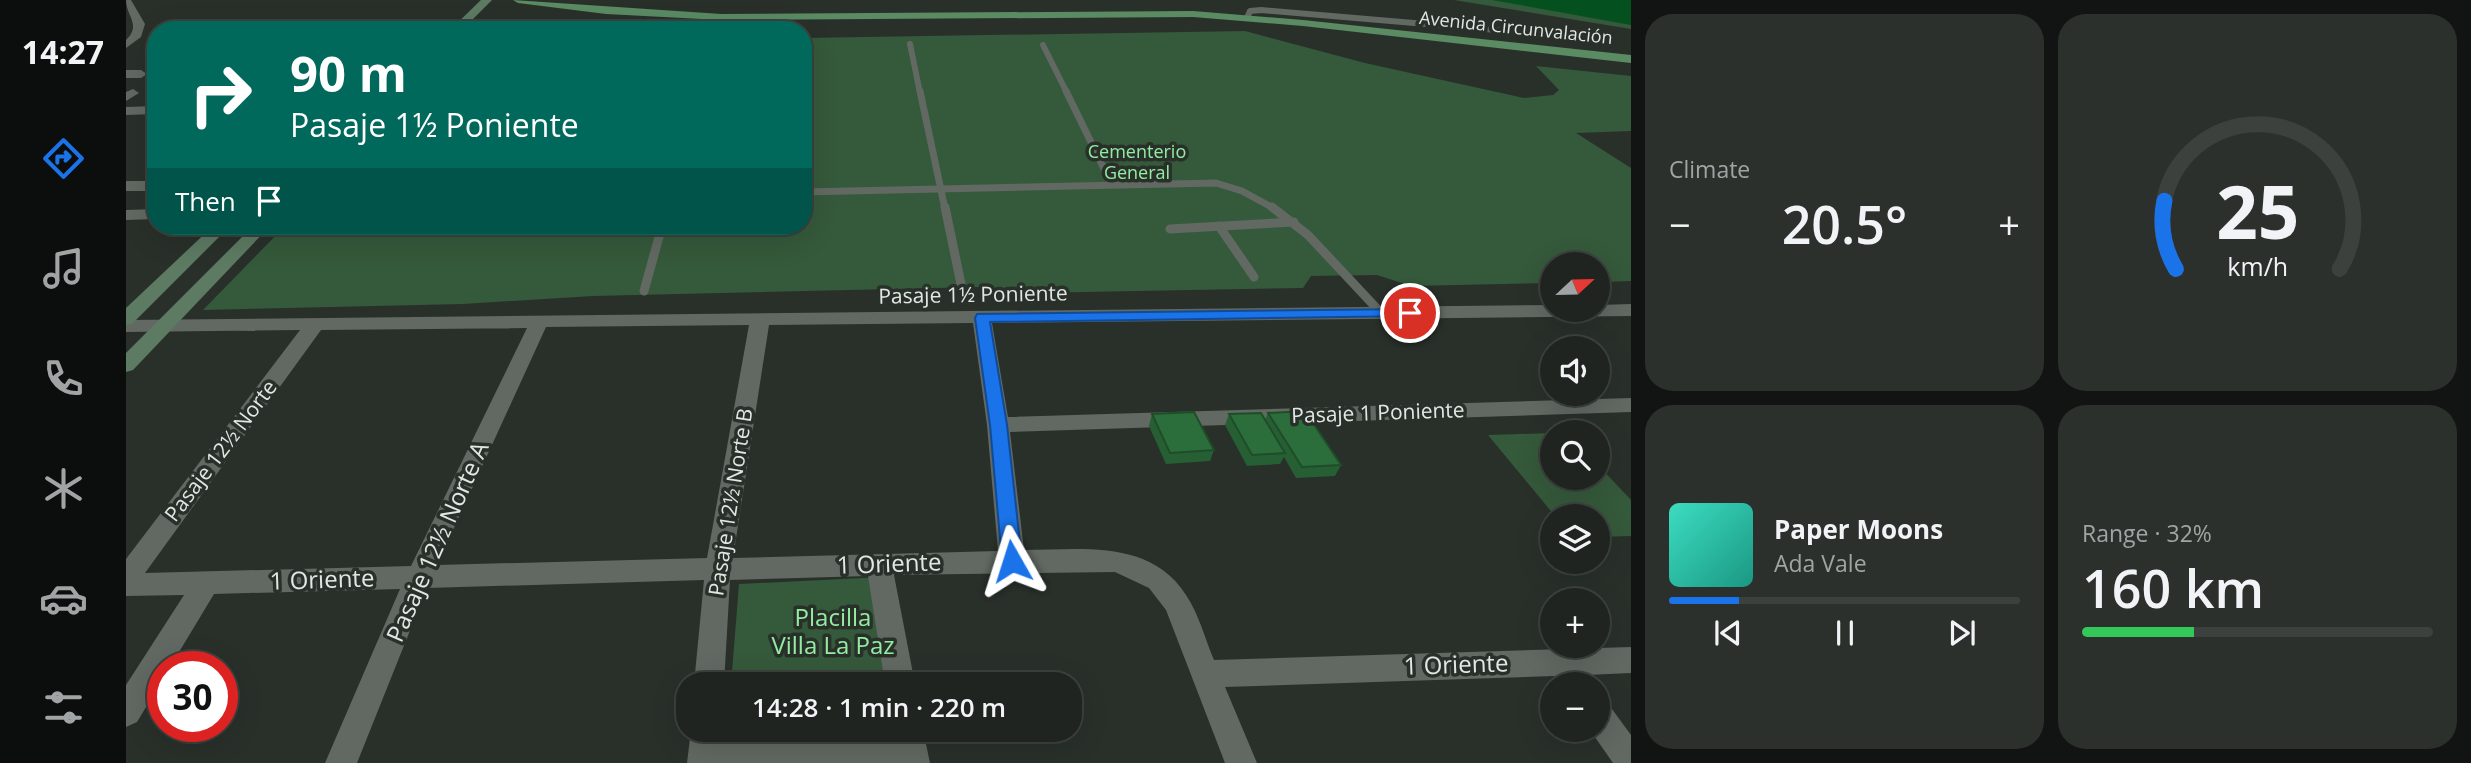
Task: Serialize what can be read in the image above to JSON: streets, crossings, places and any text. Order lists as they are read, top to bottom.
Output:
{
  "streets": {
    "main road": ["Avenida Circunvalación"],
    "street": [
      "Pasaje 1½ Poniente",
      "Pasaje 1 Poniente",
      "Pasaje 12½ Norte",
      "Pasaje 12½ Norte B",
      "Pasaje 12½ Norte A",
      "1 Oriente"
    ]
  },
  "crossings": [
    ["Pasaje 1½ Poniente", "Pasaje 12½ Norte"],
    ["Pasaje 1½ Poniente", "Pasaje 12½ Norte B"],
    ["Pasaje 1½ Poniente", "Pasaje 12½ Norte A"],
    ["Pasaje 12½ Norte B", "1 Oriente"],
    ["Pasaje 12½ Norte A", "1 Oriente"]
  ],
  "parks": ["Cementerio General", "Placilla Villa La Paz"],
  "north": "right",
  "page": {
    "tabs": "14:27",
    "tile": [
      "Climate",
      ["Range · 32%", "160 km"]
    ],
    "turn": ["90 m", "Pasaje 1½ Poniente"],
    "then": "Then",
    "heat": ["−", "20.5°", "+"],
    "map_buttons": ["+", "−"],
    "song": ["Paper Moons", "Ada Vale"],
    "limit": "30",
    "trip": "14:28 · 1 min · 220 m",
    "gauge": ["25", "km/h"]
  }
}
